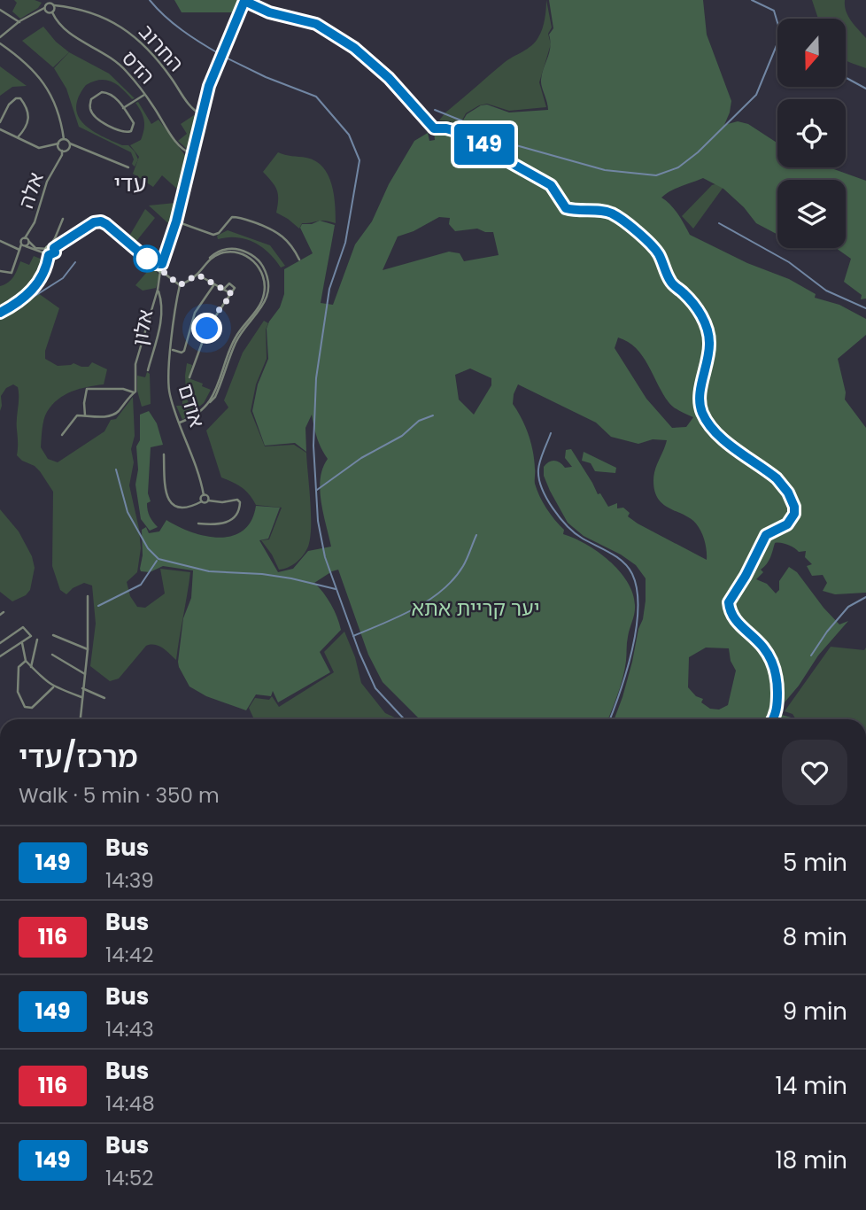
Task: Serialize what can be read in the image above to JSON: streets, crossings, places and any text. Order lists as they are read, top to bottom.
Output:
{
  "streets": {
    "street": [
      "החרוב",
      "הדס",
      "אלה",
      "אלון",
      "אודם"
    ]
  },
  "districts": ["עדי"],
  "parks": ["יער קריית אתא"],
  "lines": ["bus line 149"],
  "north": "bottom",
  "page": {
    "on_map": "149",
    "heading": ["מרכז/עדי", "Walk · 5 min · 350 m"],
    "list": [
      {
        "mark": "149",
        "name": "Bus",
        "note": "14:39",
        "value": "5 min"
      },
      {
        "mark": "116",
        "name": "Bus",
        "note": "14:42",
        "value": "8 min"
      },
      {
        "mark": "149",
        "name": "Bus",
        "note": "14:43",
        "value": "9 min"
      },
      {
        "mark": "116",
        "name": "Bus",
        "note": "14:48",
        "value": "14 min"
      },
      {
        "mark": "149",
        "name": "Bus",
        "note": "14:52",
        "value": "18 min"
      }
    ]
  }
}
